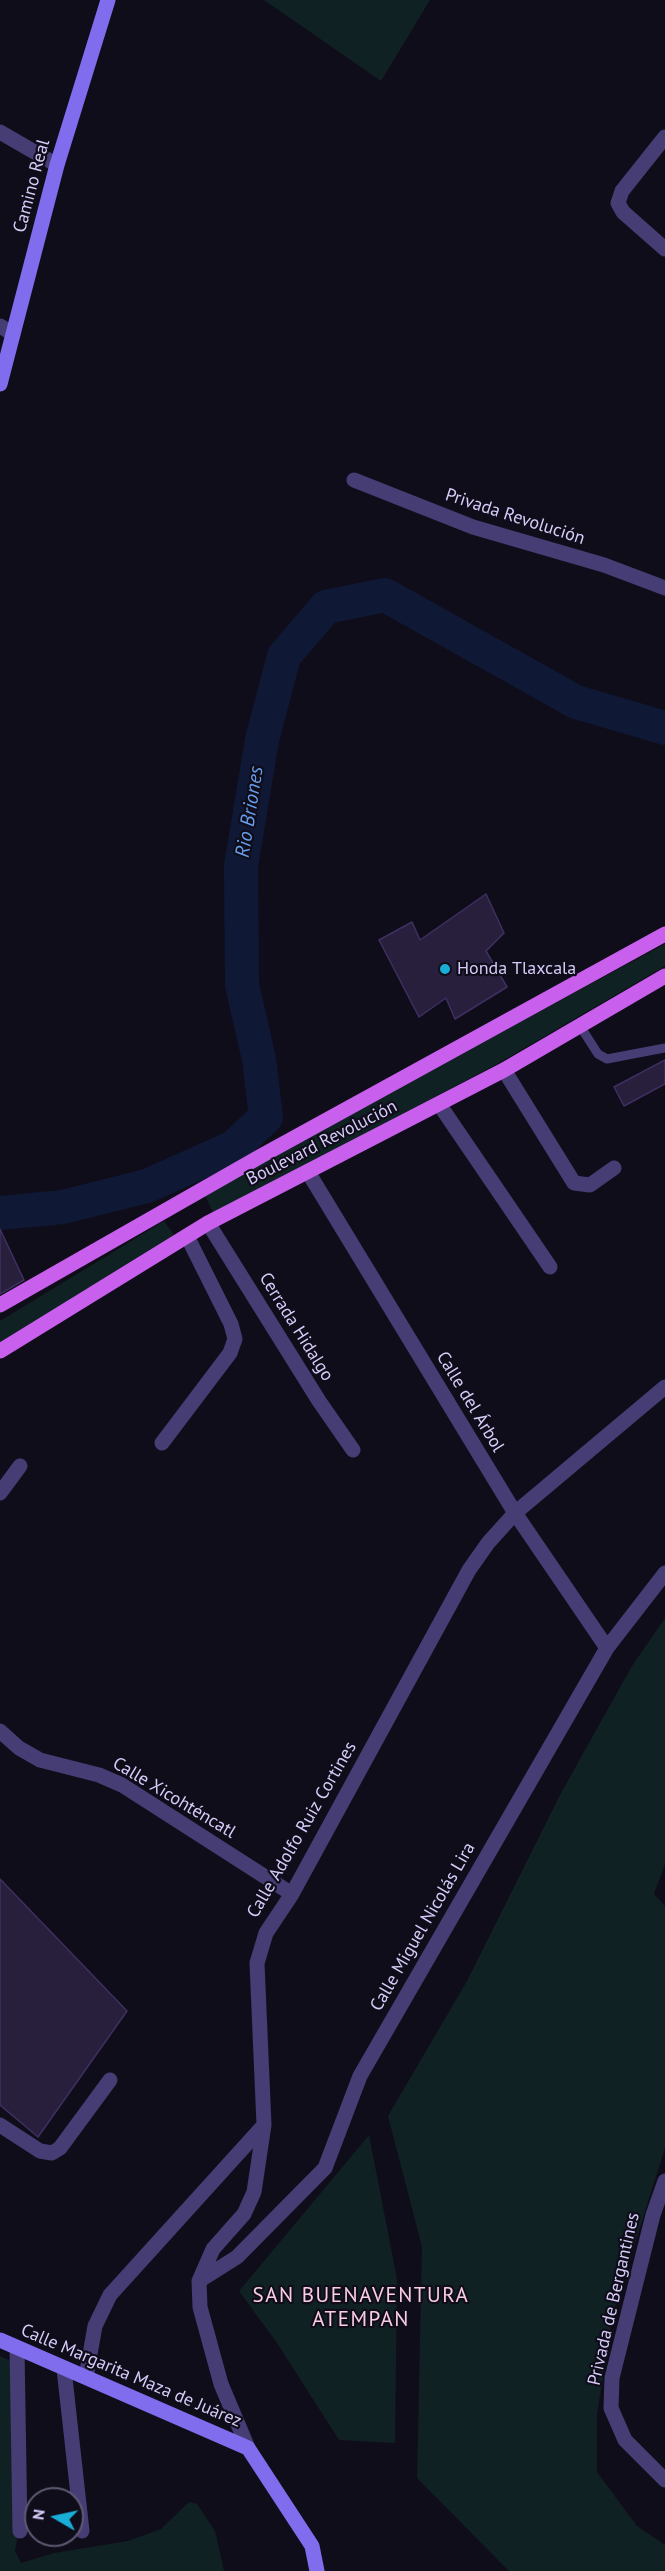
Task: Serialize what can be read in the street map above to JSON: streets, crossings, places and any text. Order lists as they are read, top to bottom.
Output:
{
  "streets": {
    "main road": ["Boulevard Revolución"],
    "street": [
      "Camino Real",
      "Privada Revolución",
      "Cerrada Hidalgo",
      "Calle del Árbol",
      "Calle Xicohténcatl",
      "Calle Adolfo Ruiz Cortines",
      "Calle Miguel Nicolás Lira",
      "Privada de Bergantines",
      "Calle Margarita Maza de Juárez"
    ]
  },
  "crossings": [
    ["Boulevard Revolución", "Cerrada Hidalgo"],
    ["Boulevard Revolución", "Calle del Árbol"],
    ["Calle del Árbol", "Calle Adolfo Ruiz Cortines"],
    ["Calle del Árbol", "Calle Miguel Nicolás Lira"],
    ["Calle Xicohténcatl", "Calle Adolfo Ruiz Cortines"],
    ["Calle Adolfo Ruiz Cortines", "Calle Miguel Nicolás Lira"],
    ["Calle Adolfo Ruiz Cortines", "Calle Margarita Maza de Juárez"]
  ],
  "districts": ["SAN BUENAVENTURA ATEMPAN"],
  "water": ["Rio Briones"],
  "places": ["Honda Tlaxcala"],
  "north": "left"
}
